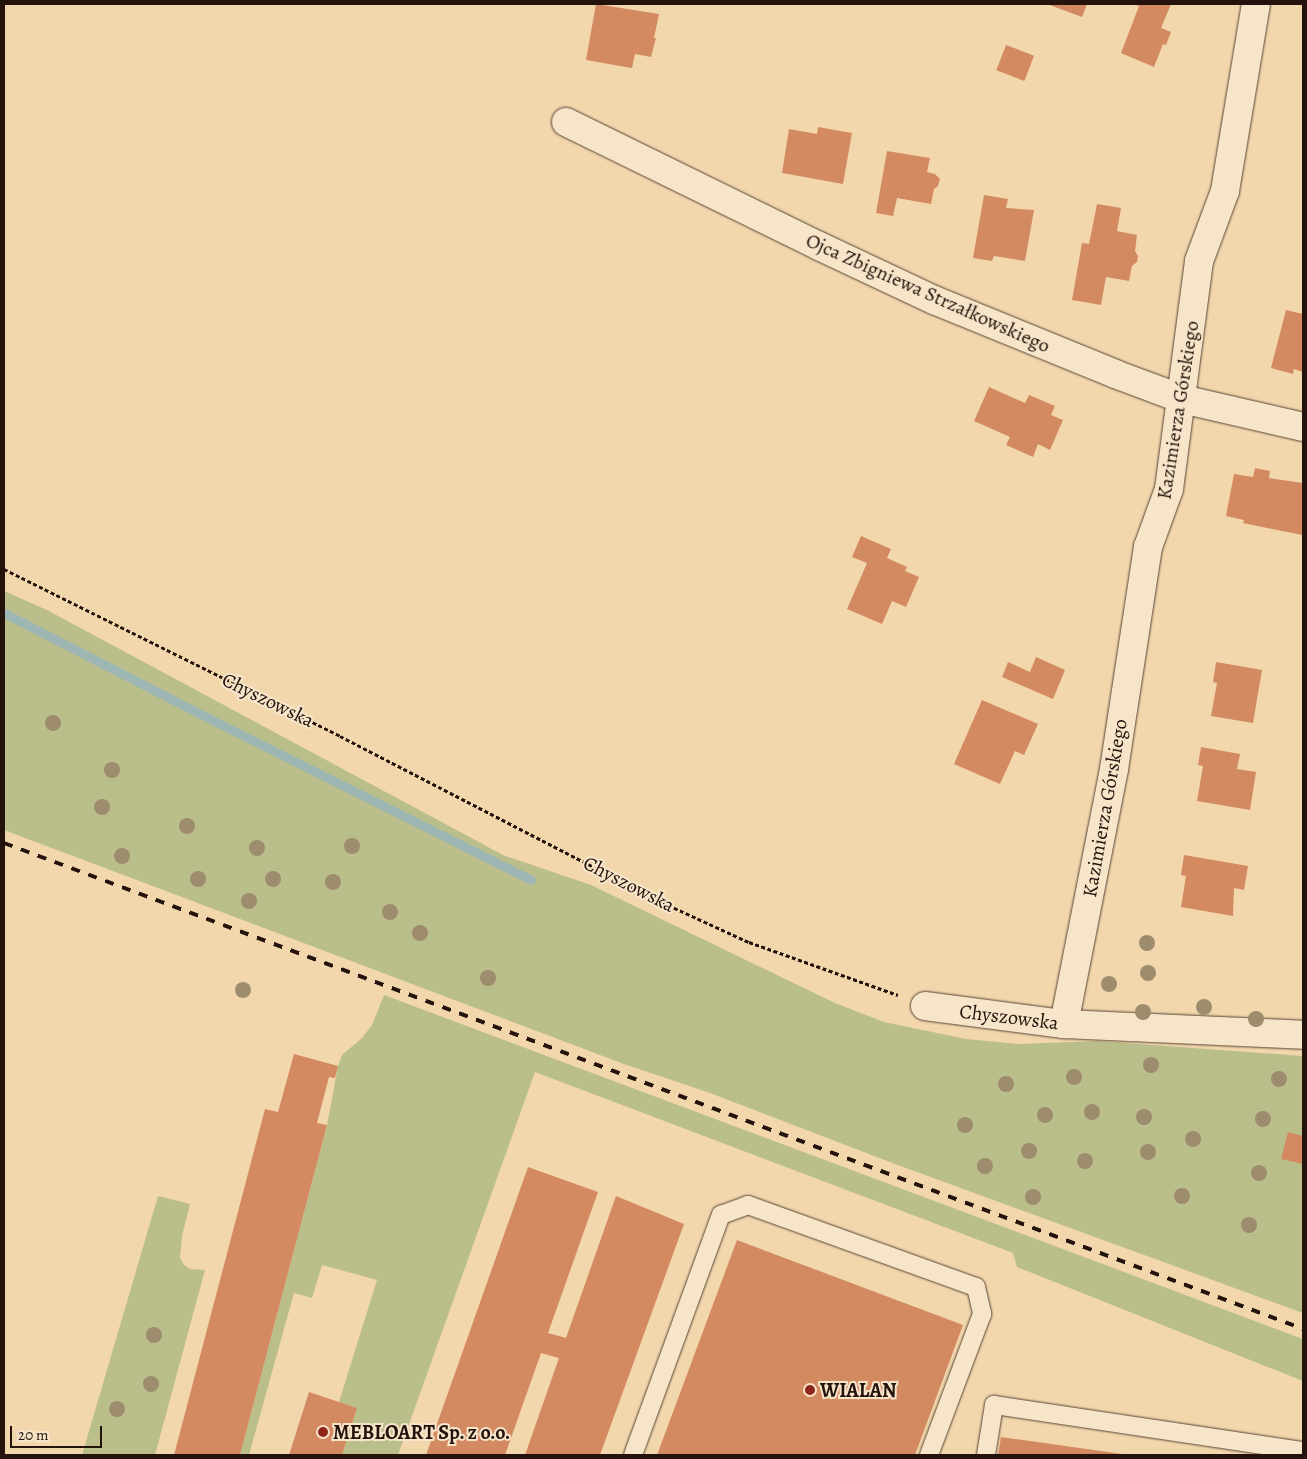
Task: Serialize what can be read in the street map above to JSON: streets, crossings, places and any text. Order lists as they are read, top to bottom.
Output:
{
  "streets": {
    "street": ["Ojca Zbigniewa Strzałkowskiego", "Kazimierza Górskiego", "Chyszowska"]
  },
  "crossings": [
    ["Ojca Zbigniewa Strzałkowskiego", "Kazimierza Górskiego"],
    ["Kazimierza Górskiego", "Chyszowska"]
  ],
  "places": ["WIALAN", "MEBLOART Sp. z o.o."],
  "scale_bar": "20 m"
}
